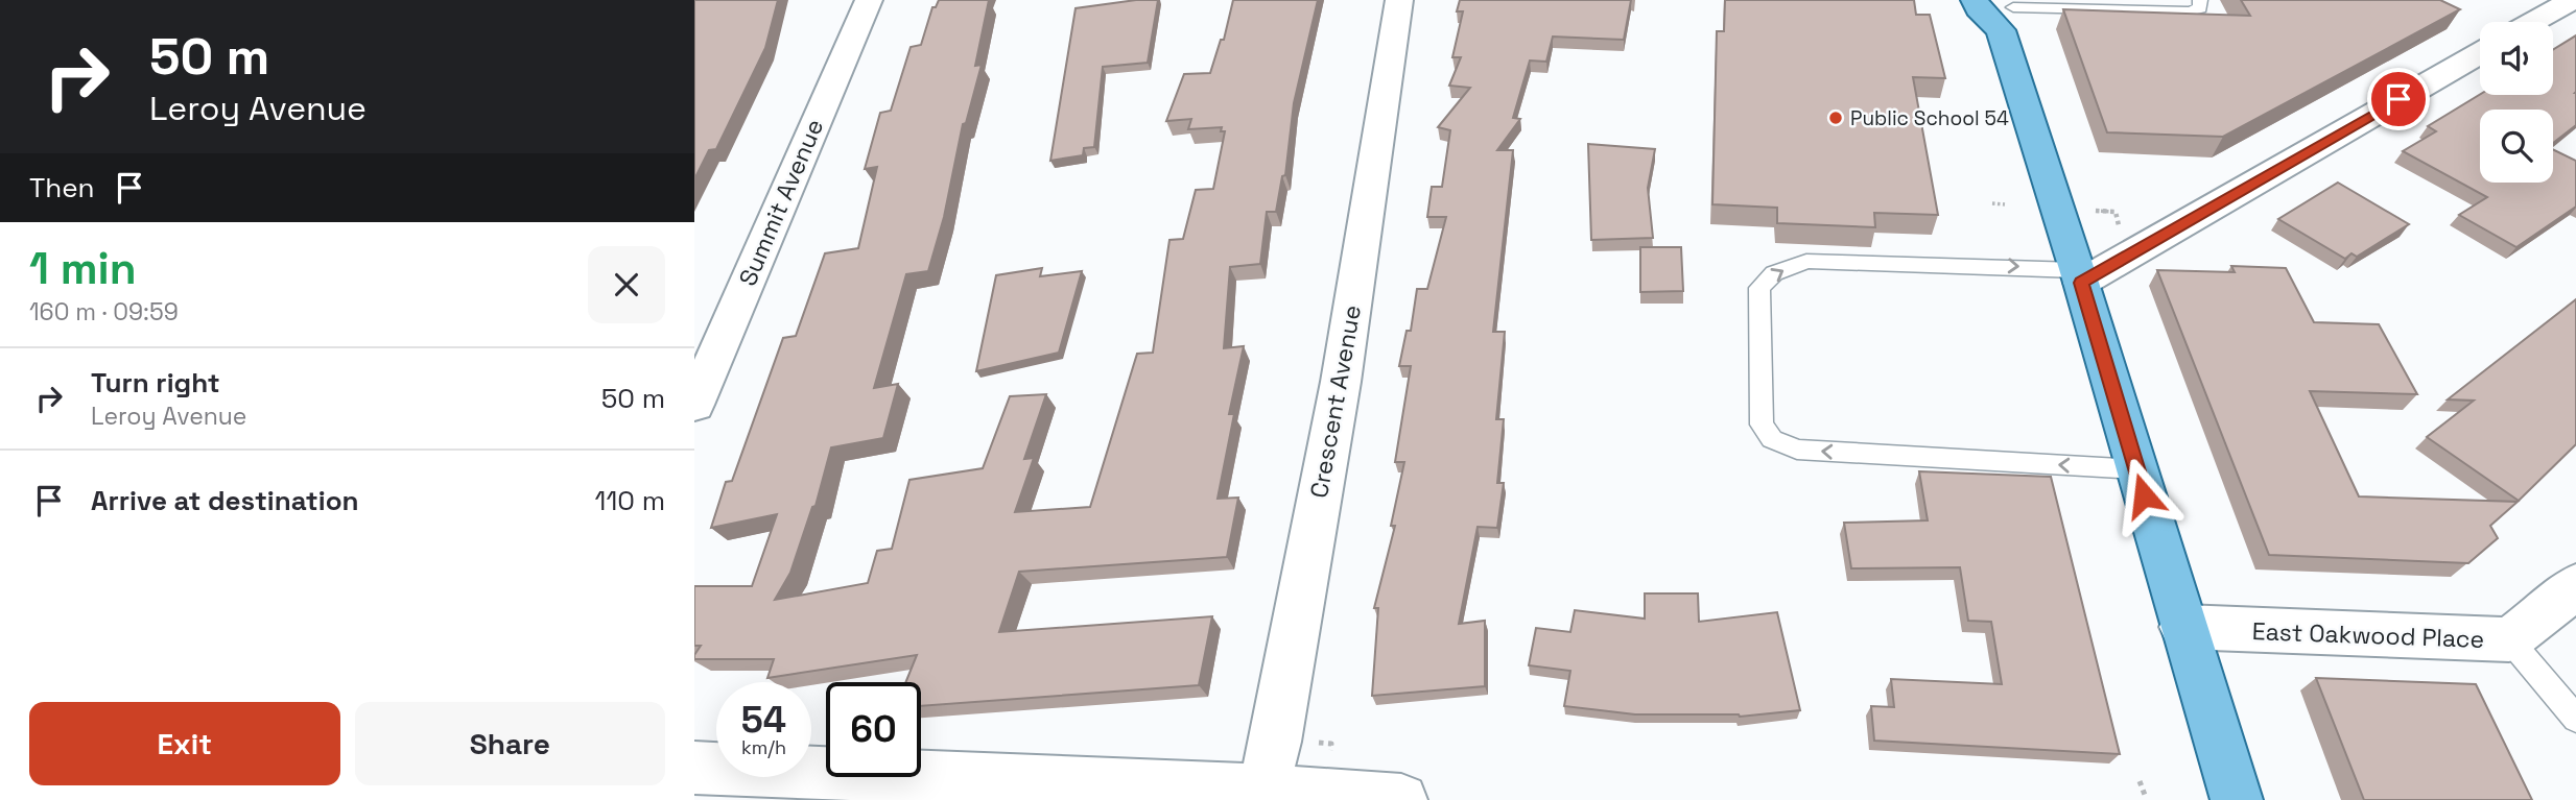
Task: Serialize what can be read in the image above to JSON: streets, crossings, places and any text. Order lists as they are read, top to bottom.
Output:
{
  "streets": {
    "street": ["Summit Avenue", "Crescent Avenue", "East Oakwood Place"]
  },
  "places": ["Public School 54"],
  "page": {
    "turn": ["50 m", "Leroy Avenue"],
    "then": "Then",
    "heading": ["1 min", "160 m · 09:59"],
    "list": [
      {
        "name": "Turn right",
        "note": "Leroy Avenue",
        "value": "50 m"
      },
      {
        "name": "Arrive at destination",
        "value": "110 m"
      }
    ],
    "speed": "54 km/h",
    "limit": "60",
    "buttons": ["Exit", "Share"]
  }
}
